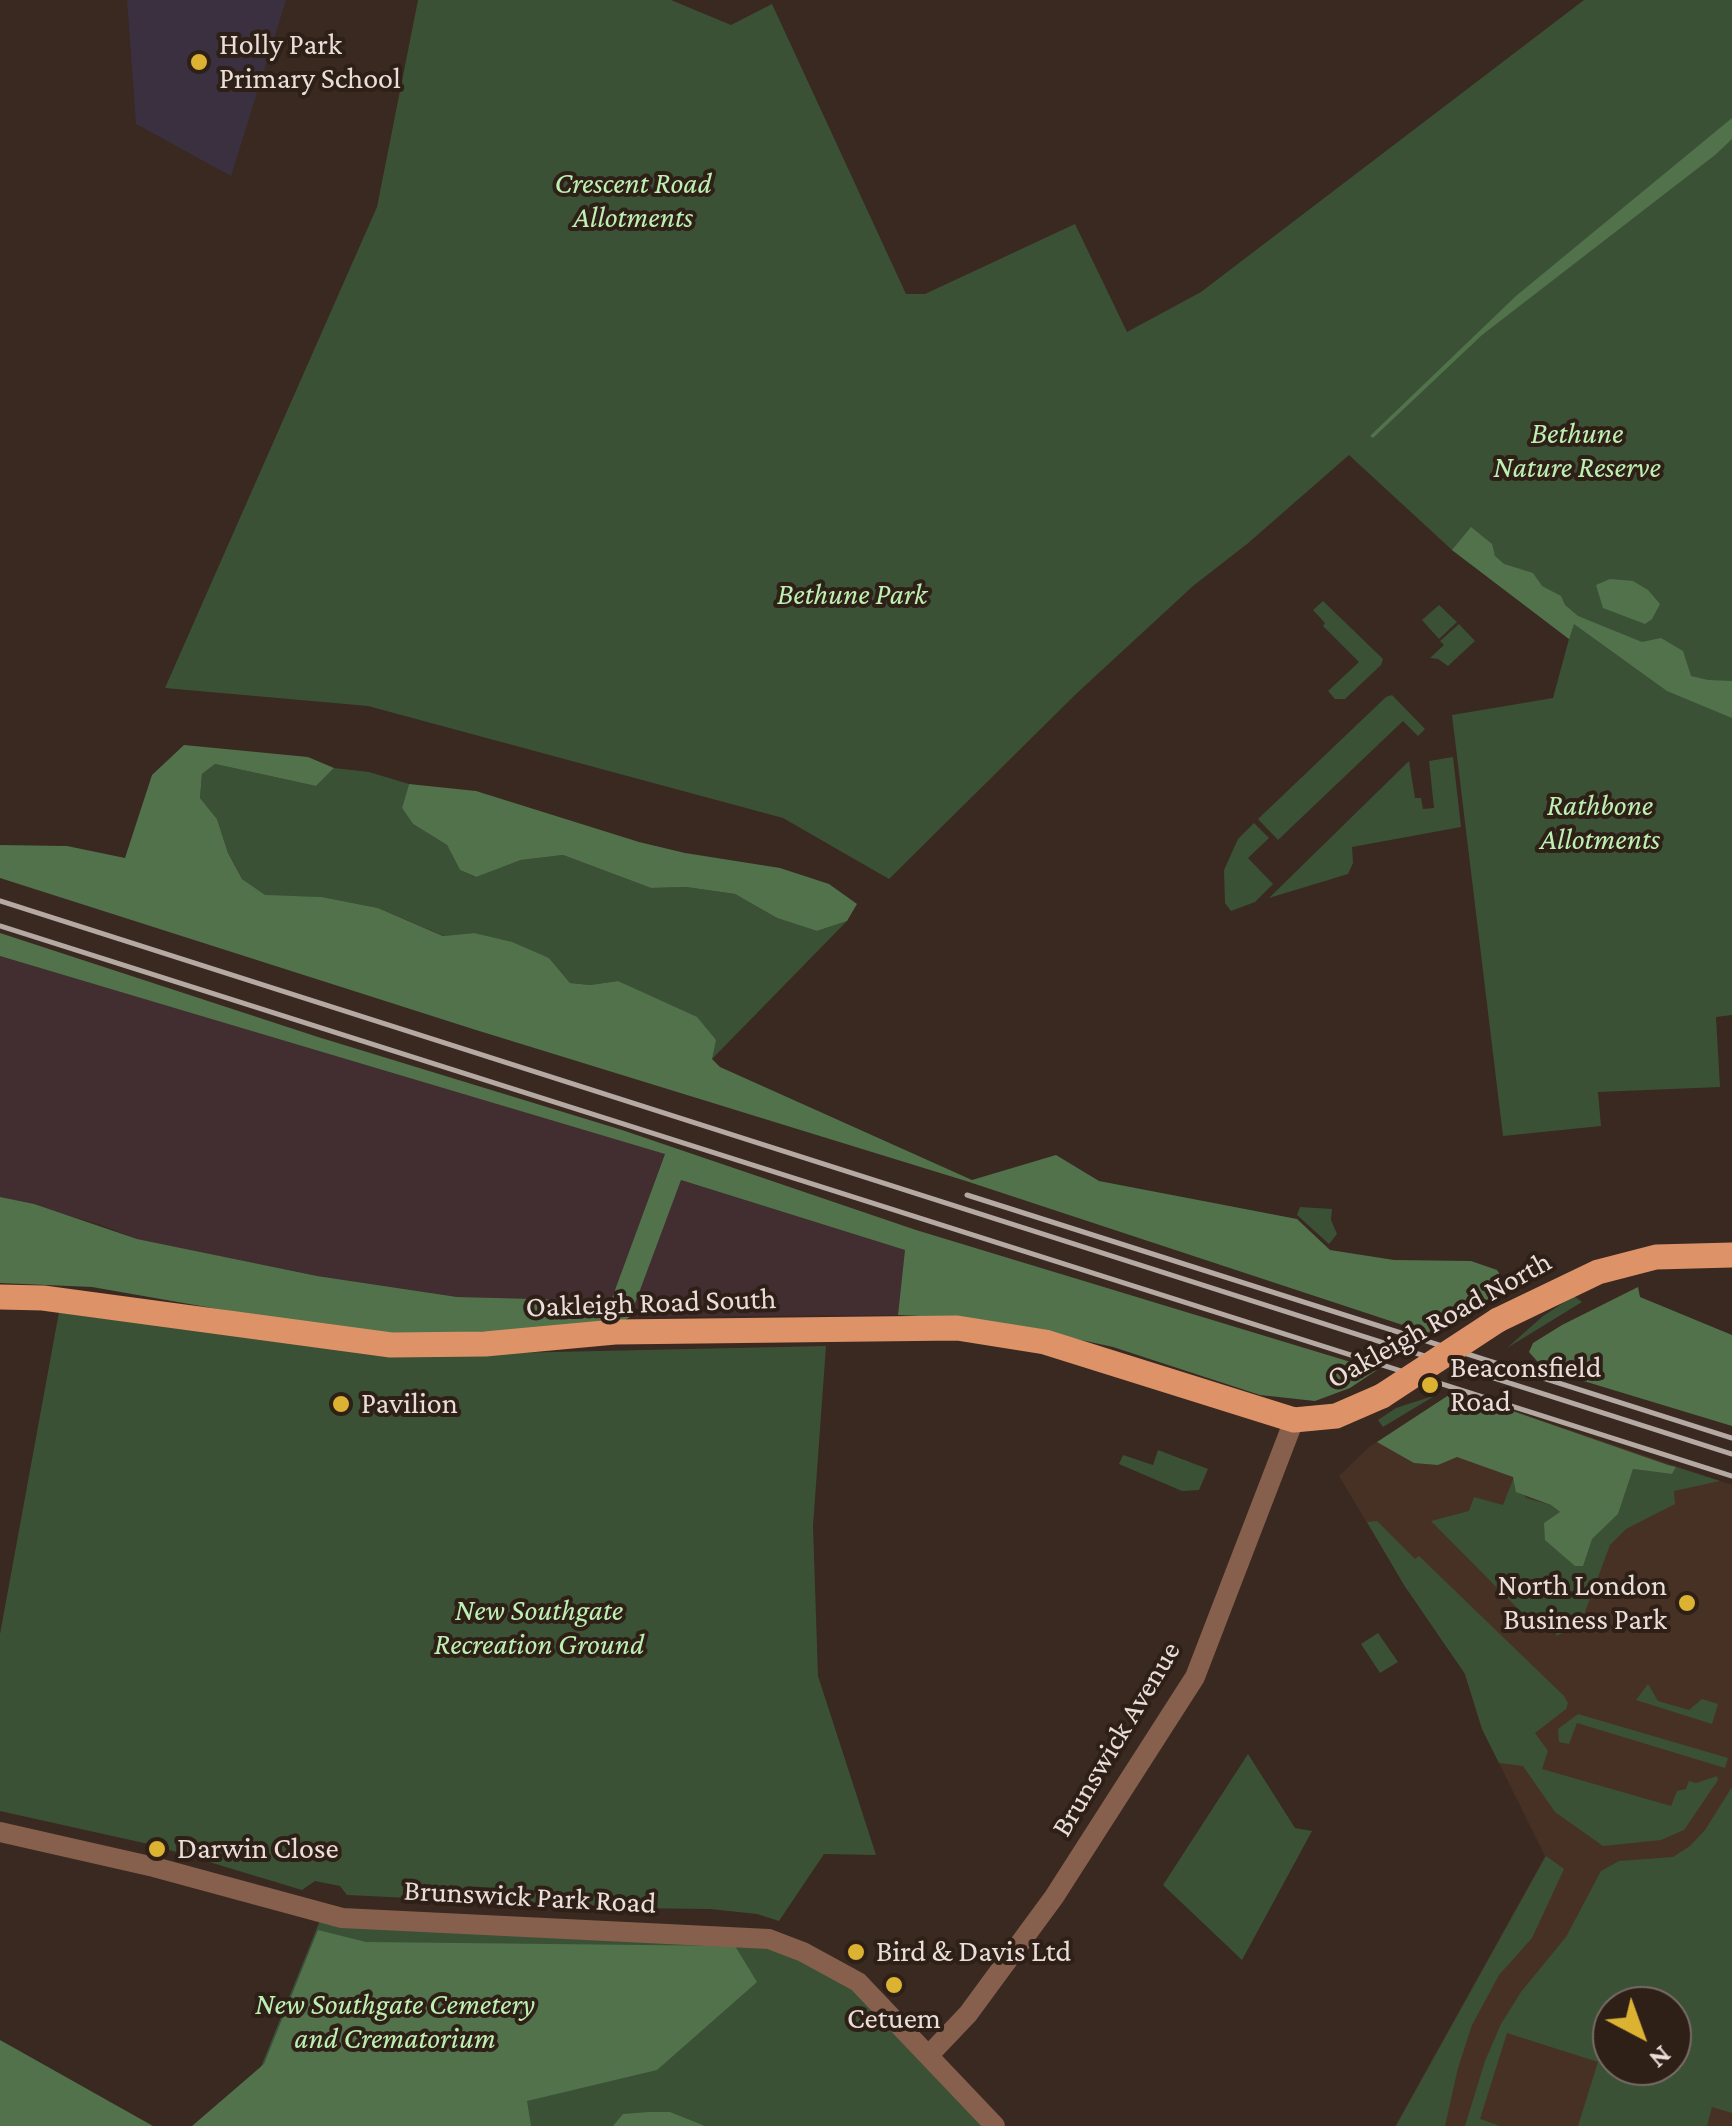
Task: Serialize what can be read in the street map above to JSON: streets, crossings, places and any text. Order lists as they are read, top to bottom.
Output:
{
  "streets": {
    "main road": ["Oakleigh Road South", "Oakleigh Road North"],
    "street": ["Brunswick Avenue", "Brunswick Park Road"]
  },
  "crossings": [
    ["Oakleigh Road South", "Oakleigh Road North"],
    ["Oakleigh Road South", "Brunswick Avenue"],
    ["Oakleigh Road North", "Brunswick Avenue"],
    ["Brunswick Avenue", "Brunswick Park Road"]
  ],
  "parks": [
    "Crescent Road Allotments",
    "Bethune Nature Reserve",
    "Bethune Park",
    "Rathbone Allotments",
    "New Southgate Recreation Ground",
    "New Southgate Cemetery and Crematorium"
  ],
  "places": [
    "Holly Park Primary School",
    "Beaconsfield Road",
    "Pavilion",
    "North London Business Park",
    "Darwin Close",
    "Bird & Davis Ltd",
    "Cetuem"
  ],
  "north": "bottom right"
}
